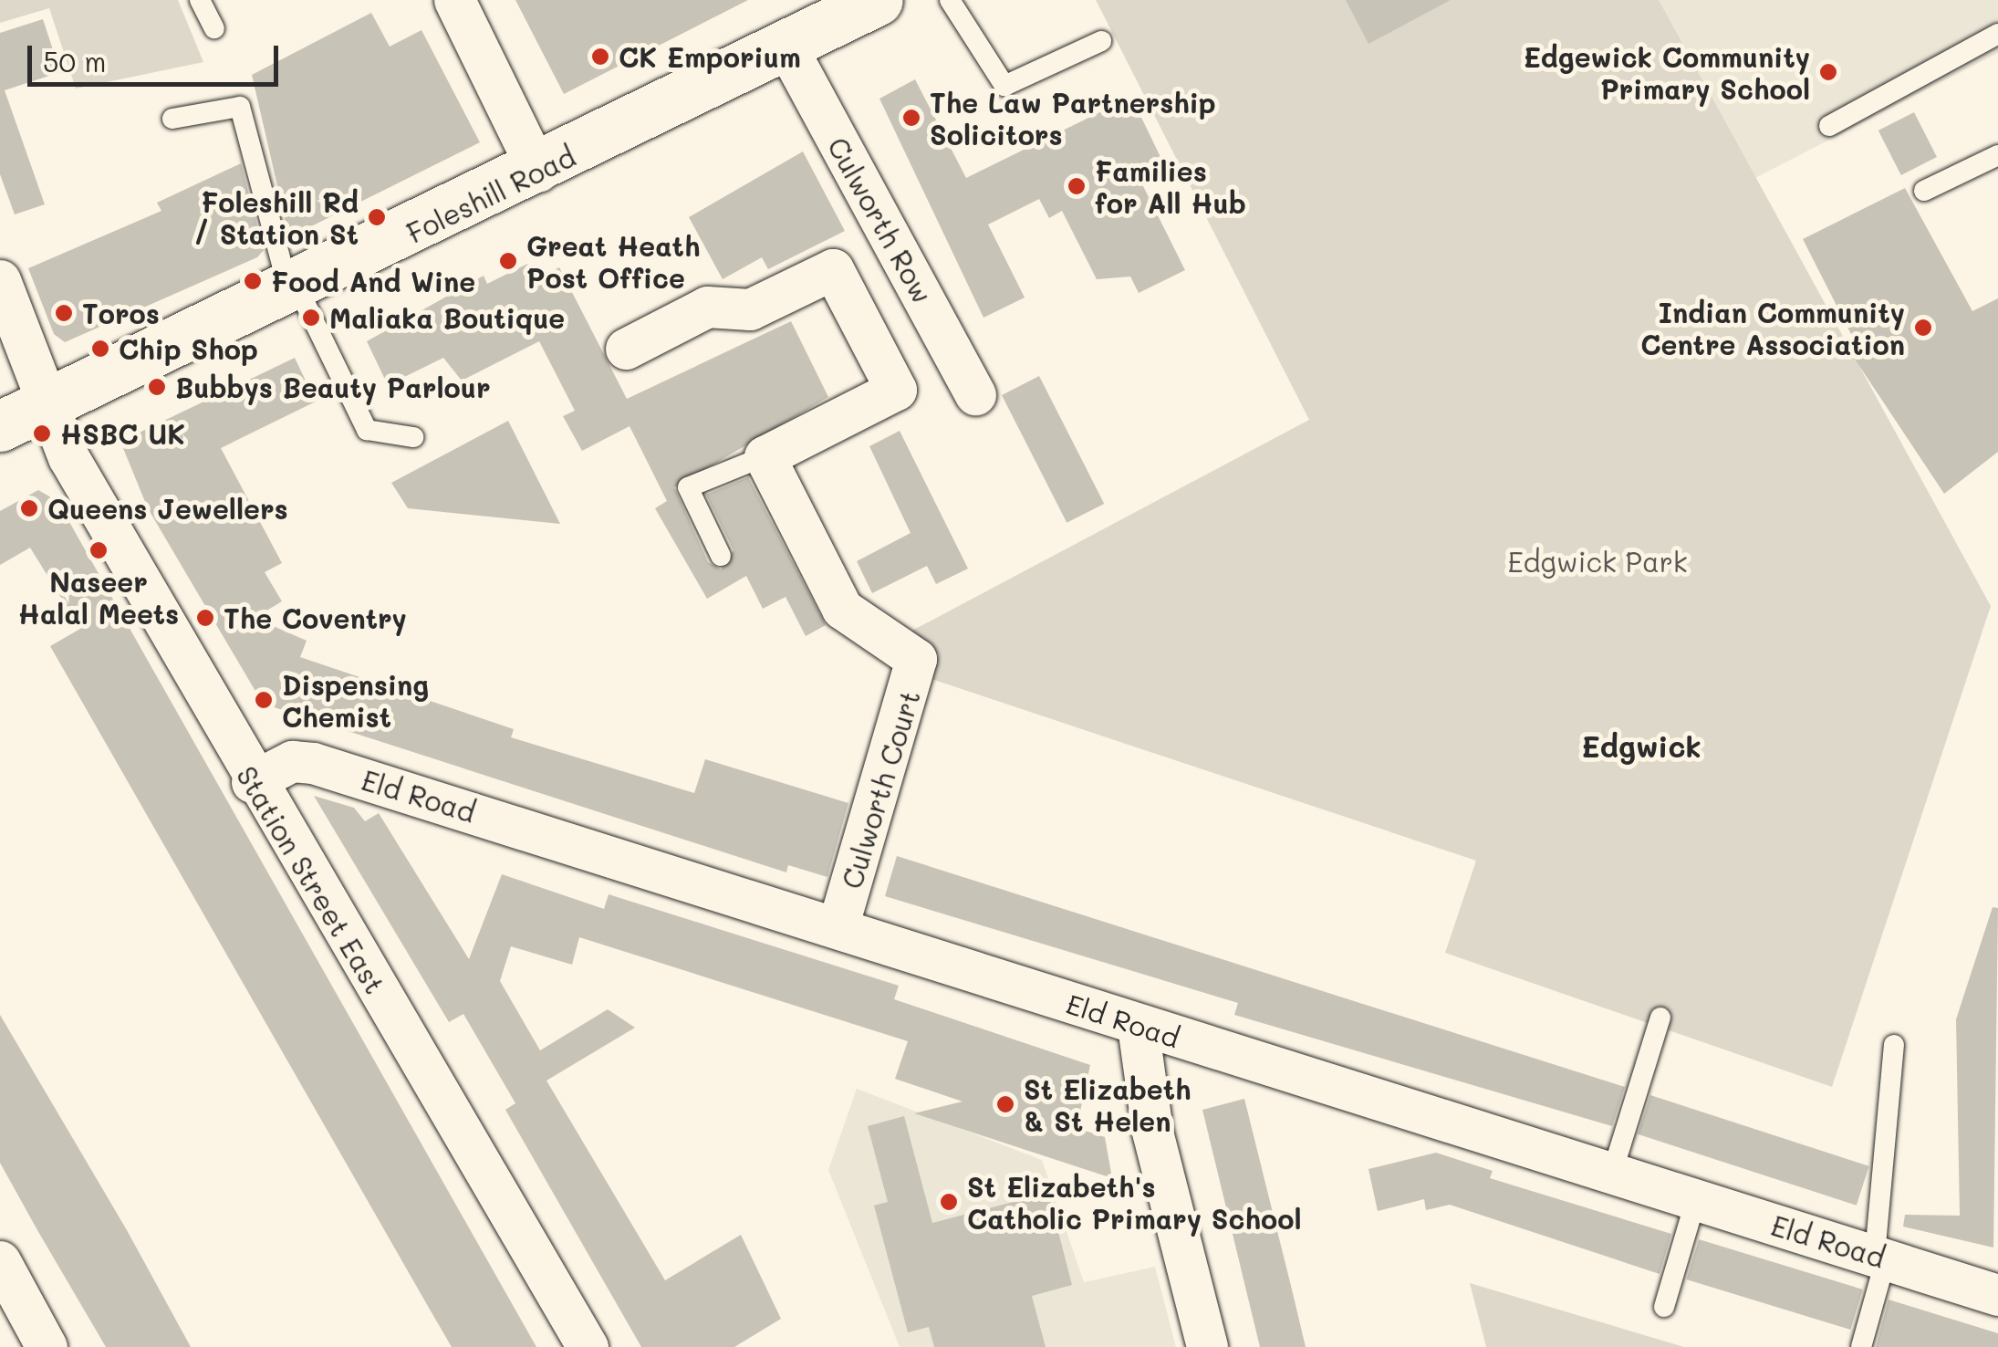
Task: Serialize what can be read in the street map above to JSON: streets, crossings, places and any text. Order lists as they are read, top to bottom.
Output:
{
  "streets": {
    "main road": ["Foleshill Road"],
    "street": [
      "Culworth Row",
      "Culworth Court",
      "Eld Road",
      "Station Street East"
    ]
  },
  "crossings": [
    ["Foleshill Road", "Culworth Row"],
    ["Foleshill Road", "Station Street East"],
    ["Culworth Court", "Eld Road"],
    ["Eld Road", "Station Street East"]
  ],
  "districts": ["Edgwick"],
  "parks": ["Edgwick Park"],
  "places": [
    "CK Emporium",
    "Edgewick Community Primary School",
    "The Law Partnership Solicitors",
    "Families for All Hub",
    "Foleshill Rd / Station St",
    "Great Heath Post Office",
    "Food And Wine",
    "Toros",
    "Maliaka Boutique",
    "Indian Community Centre Association",
    "Chip Shop",
    "Bubbys Beauty Parlour",
    "HSBC UK",
    "Queens Jewellers",
    "Naseer Halal Meets",
    "The Coventry",
    "Dispensing Chemist",
    "St Elizabeth & St Helen",
    "St Elizabeth's Catholic Primary School"
  ],
  "scale_bar": "50 m"
}
